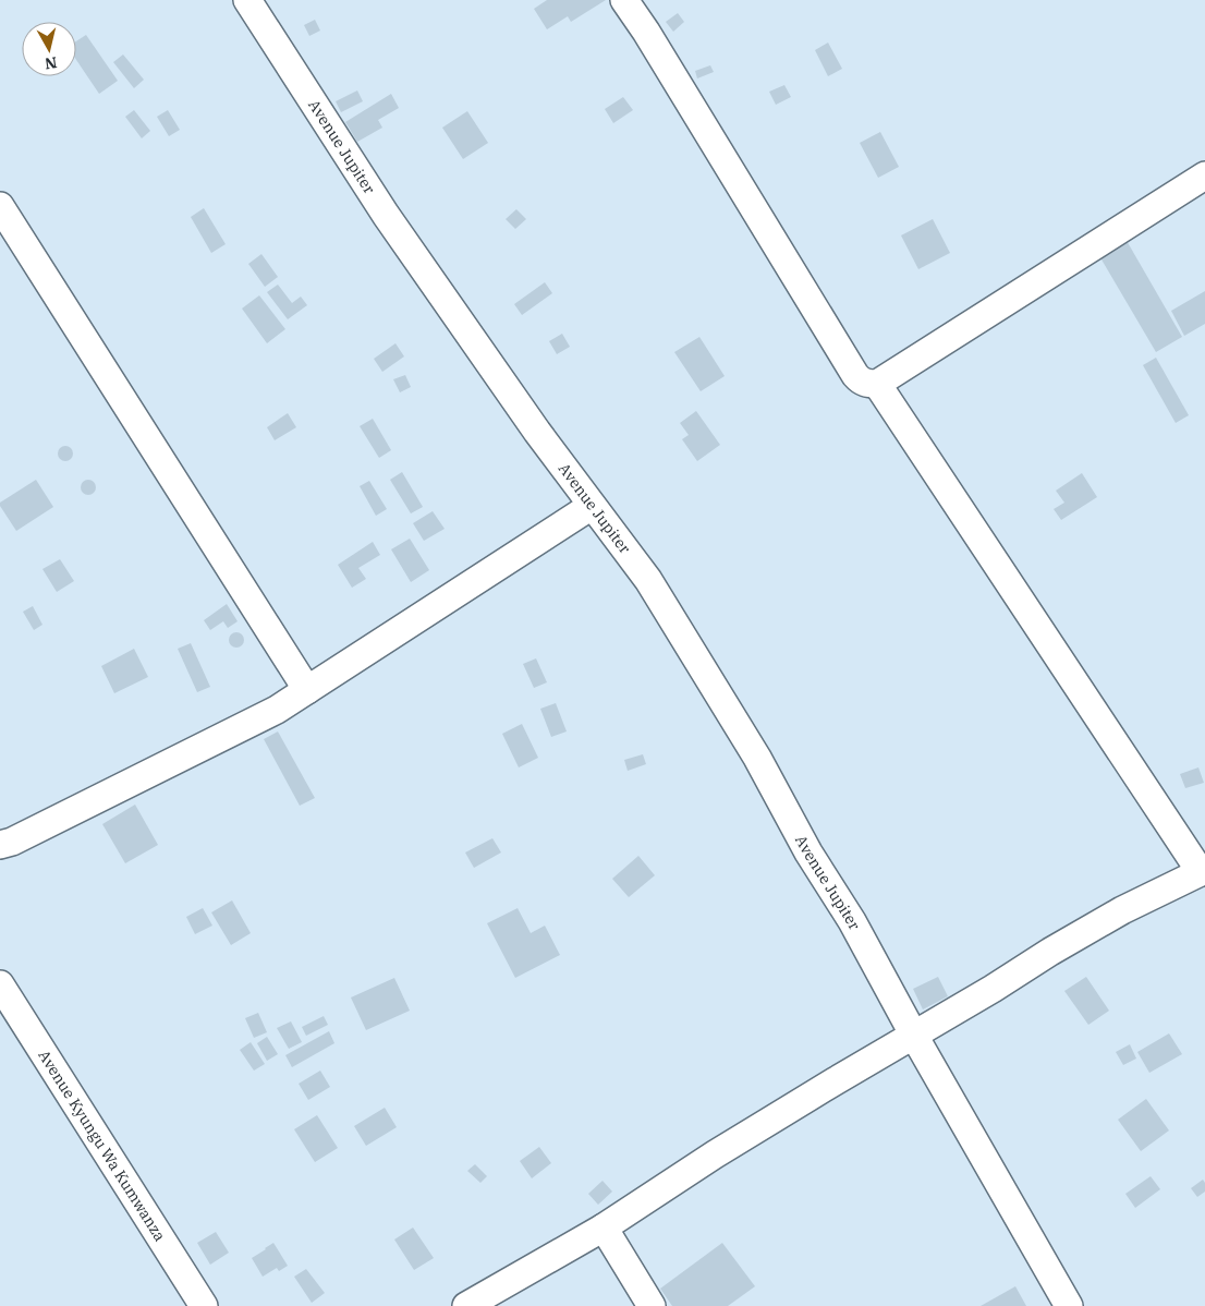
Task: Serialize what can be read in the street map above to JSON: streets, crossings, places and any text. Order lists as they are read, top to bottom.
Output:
{
  "streets": {
    "street": ["Avenue Jupiter", "Avenue Kyungu Wa Kumwanza"]
  },
  "north": "bottom"
}
